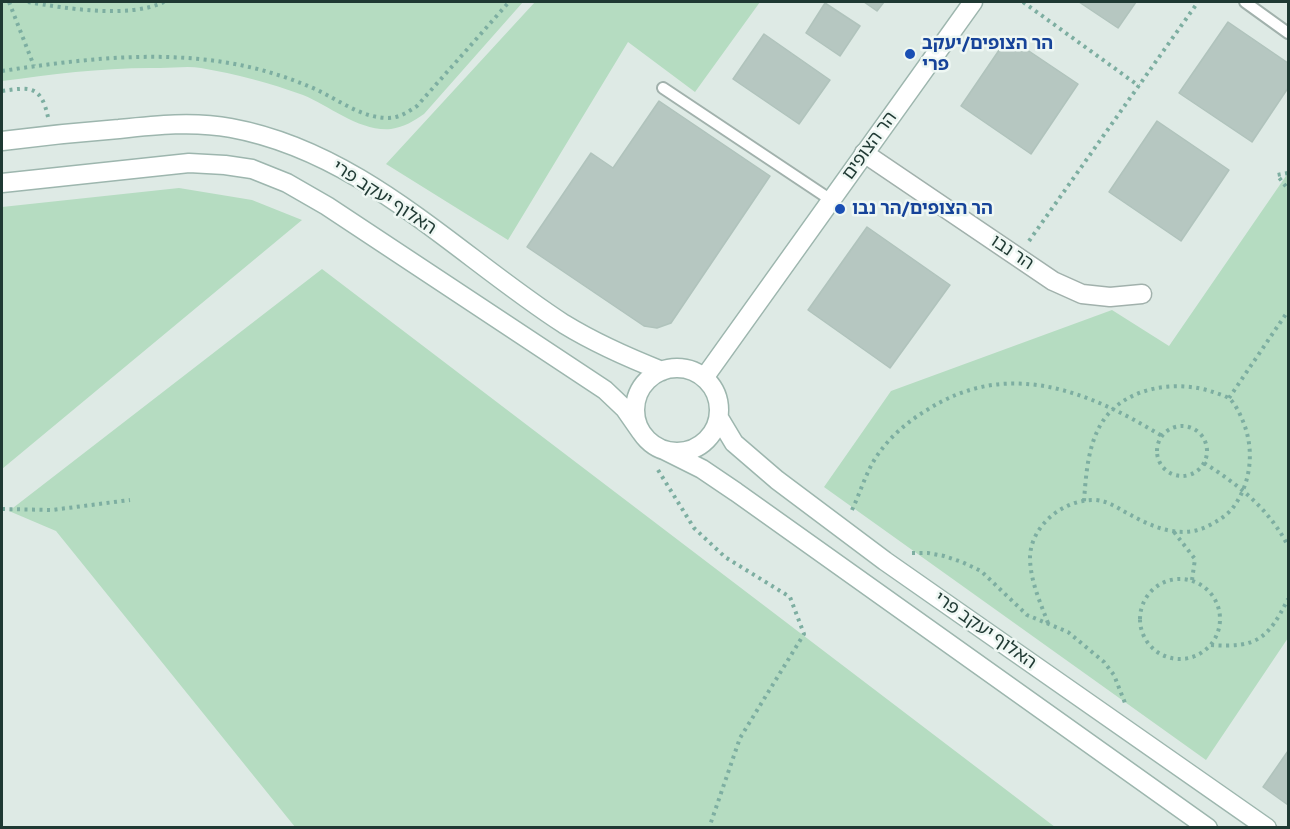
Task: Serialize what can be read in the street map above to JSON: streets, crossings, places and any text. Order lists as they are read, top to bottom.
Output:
{
  "streets": {
    "street": ["הר הצופים", "האלוף יעקב פרי", "הר נבו"]
  },
  "crossings": [
    ["הר הצופים", "האלוף יעקב פרי"],
    ["הר הצופים", "הר נבו"]
  ],
  "places": ["הר הצופים/יעקב פרי", "הר הצופים/הר נבו"]
}
